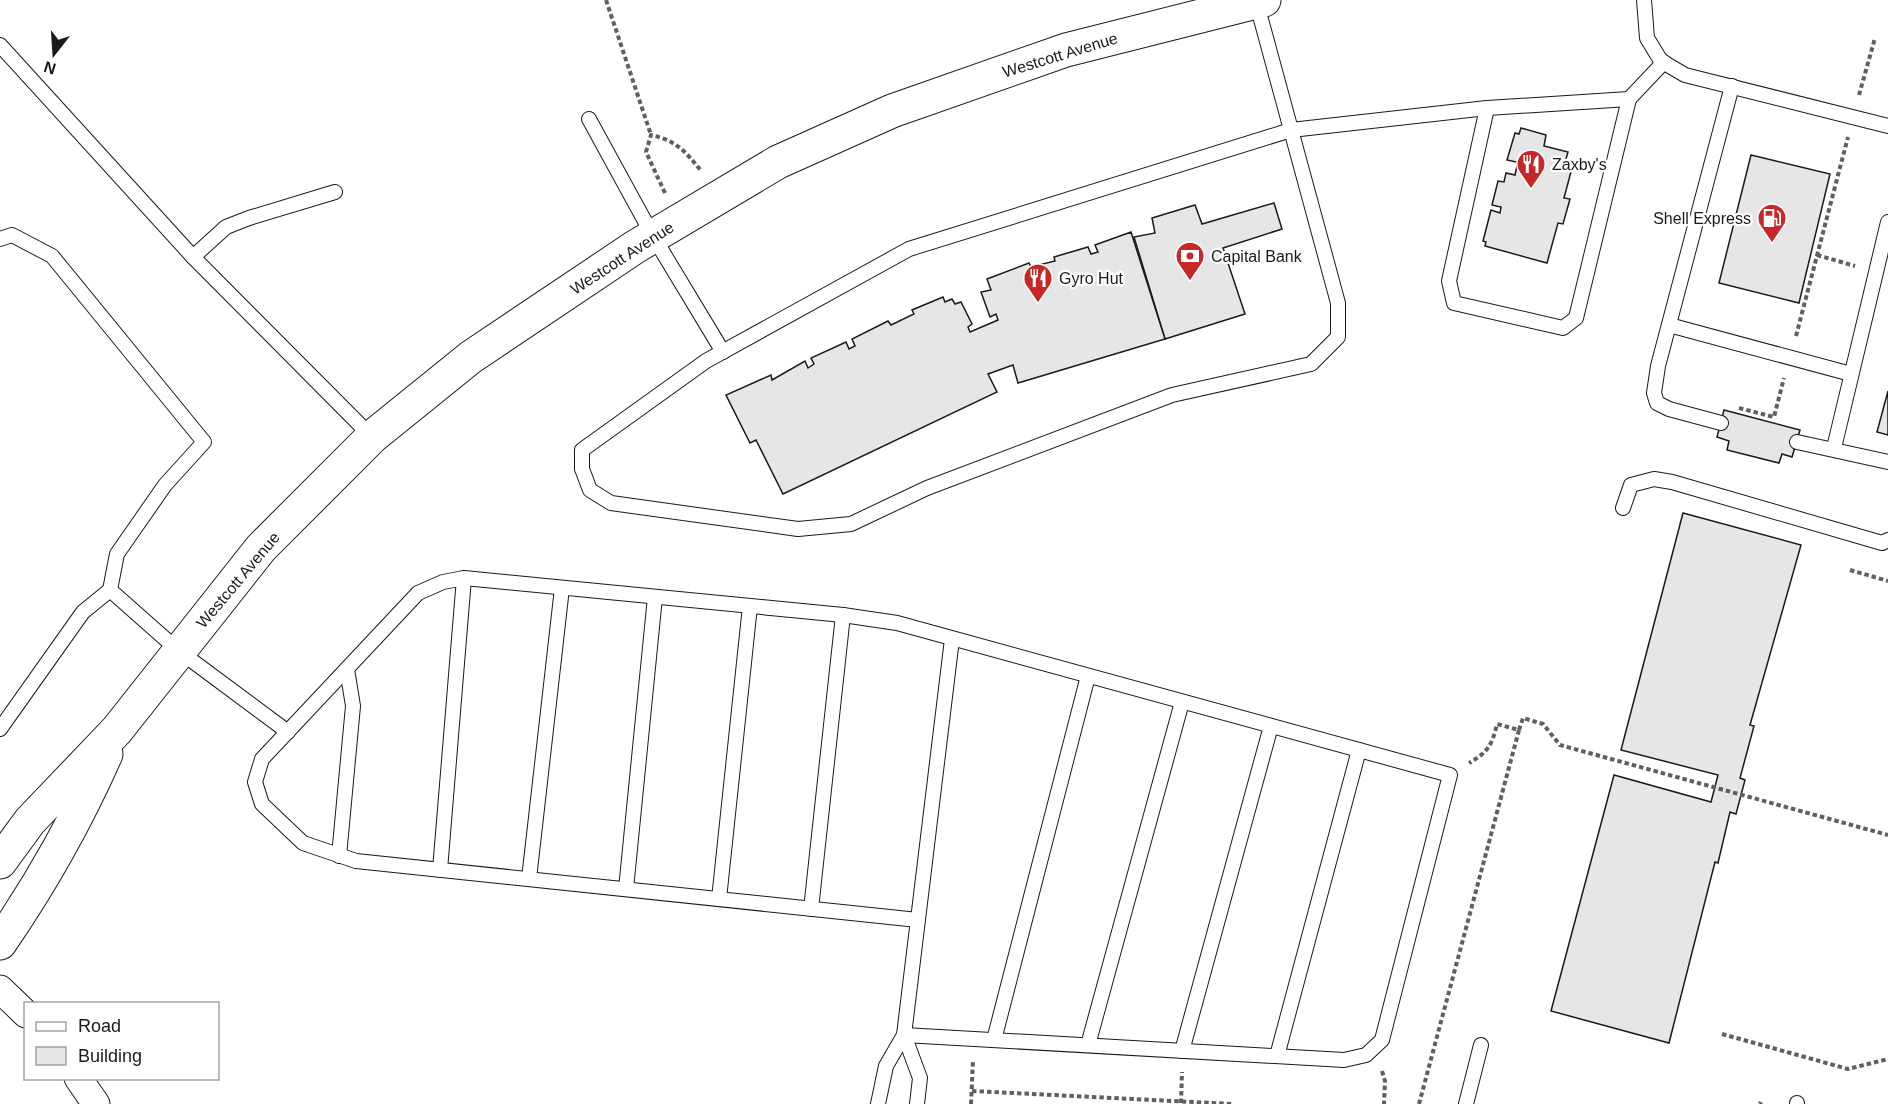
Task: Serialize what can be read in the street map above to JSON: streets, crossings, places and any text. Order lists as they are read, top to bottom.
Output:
{
  "streets": {
    "street": ["Westcott Avenue"]
  },
  "places": {
    "restaurant": ["Zaxby's", "Gyro Hut"],
    "fuel station": ["Shell Express"],
    "bank": ["Capital Bank"]
  },
  "legend": ["Road", "Building"],
  "north": "bottom"
}
